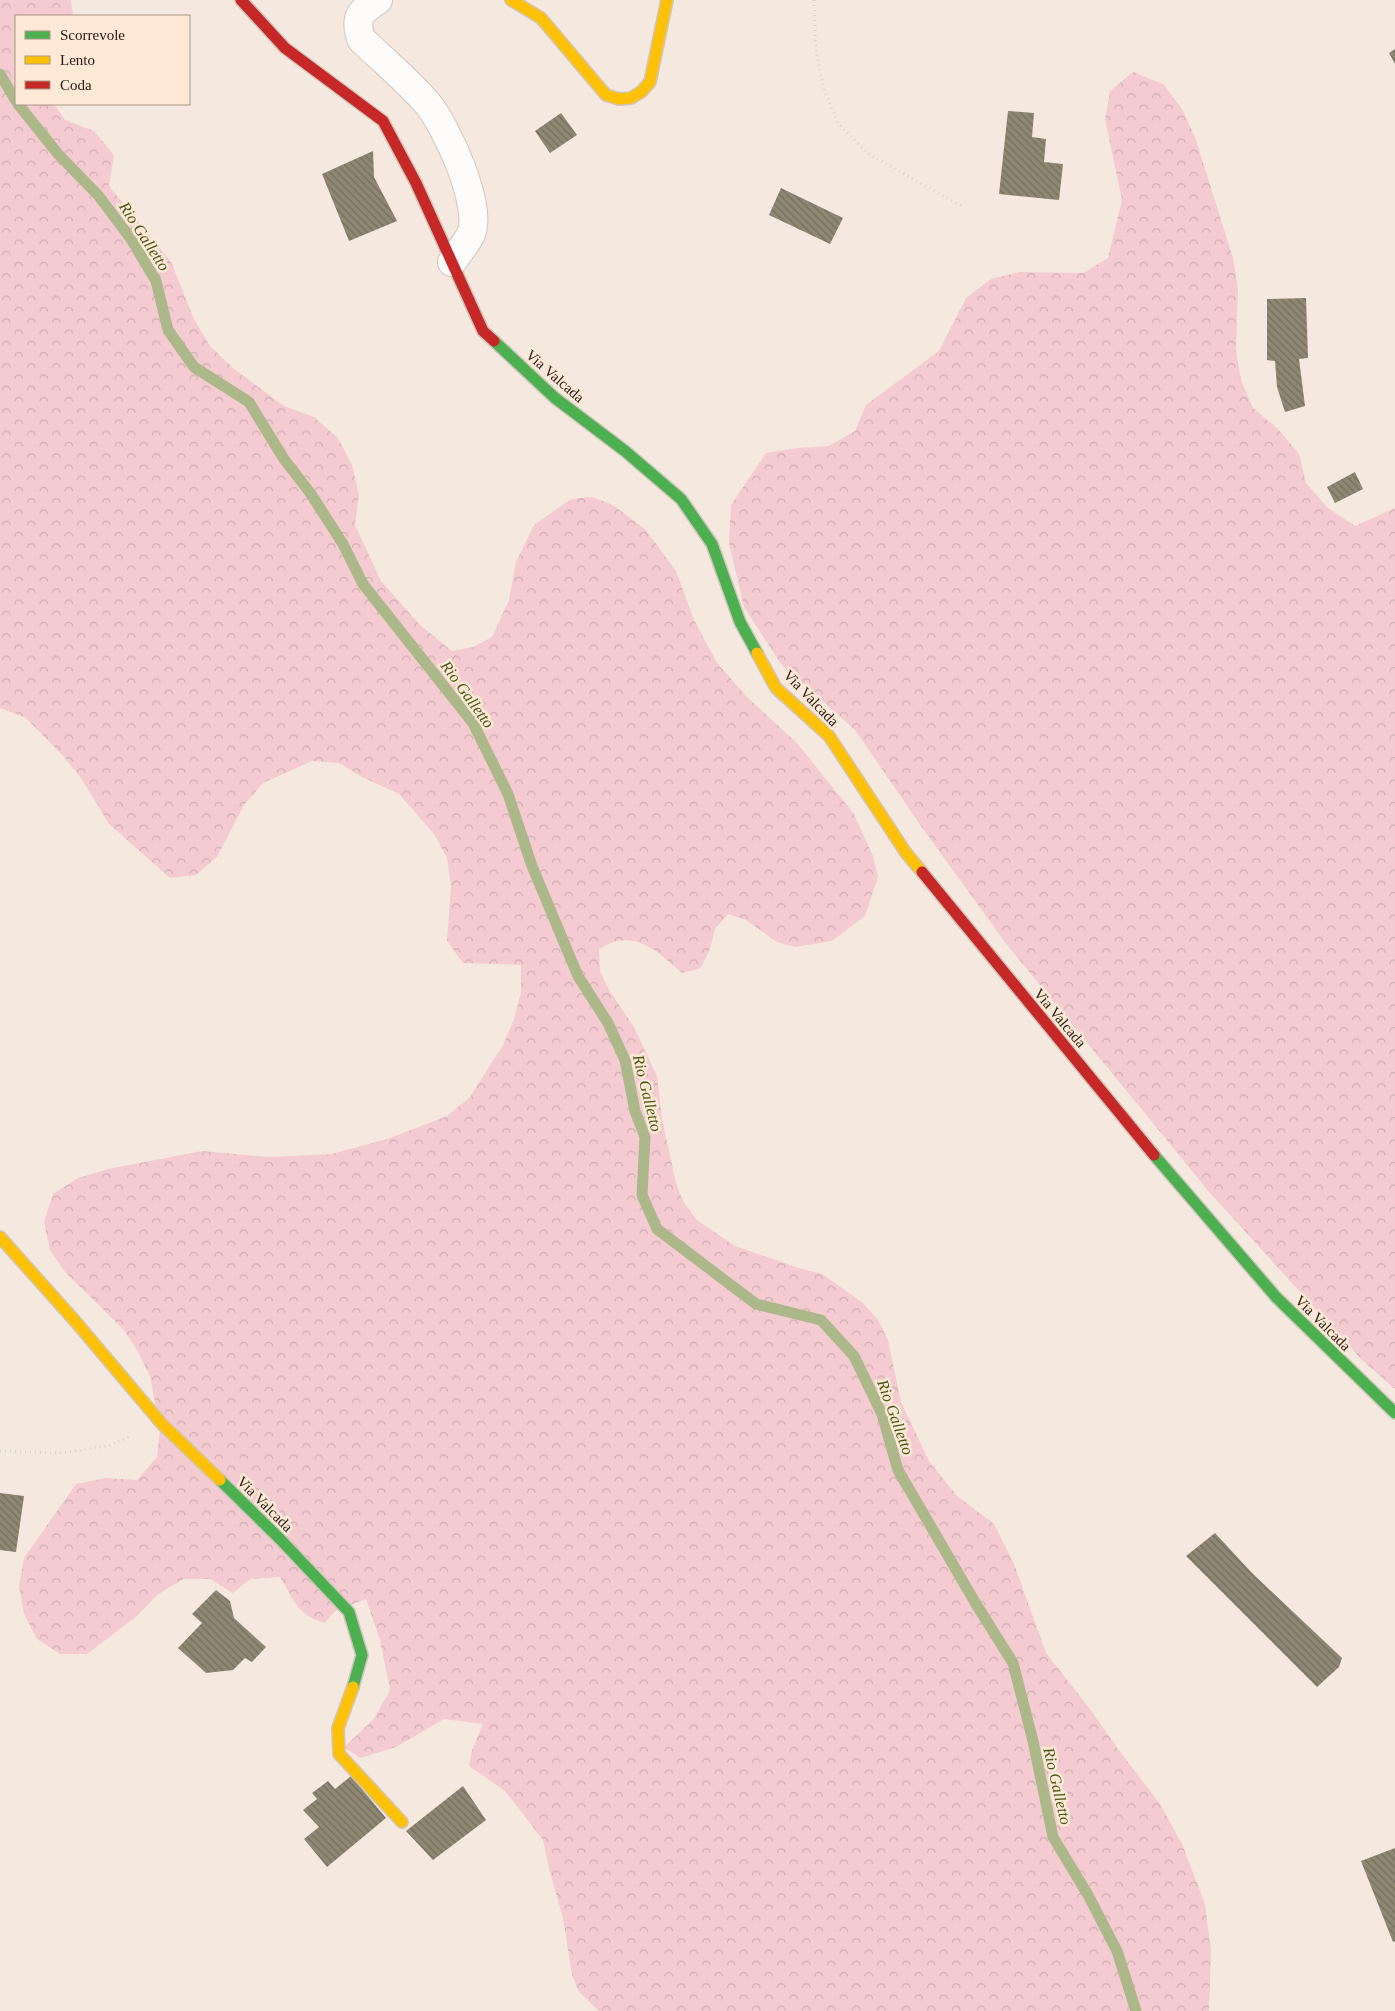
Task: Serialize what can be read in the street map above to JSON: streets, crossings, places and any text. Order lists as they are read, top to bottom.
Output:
{
  "streets": {
    "street": ["Via Valcada"]
  },
  "water": ["Rio Galletto"],
  "legend": ["Scorrevole", "Lento", "Coda"]
}
